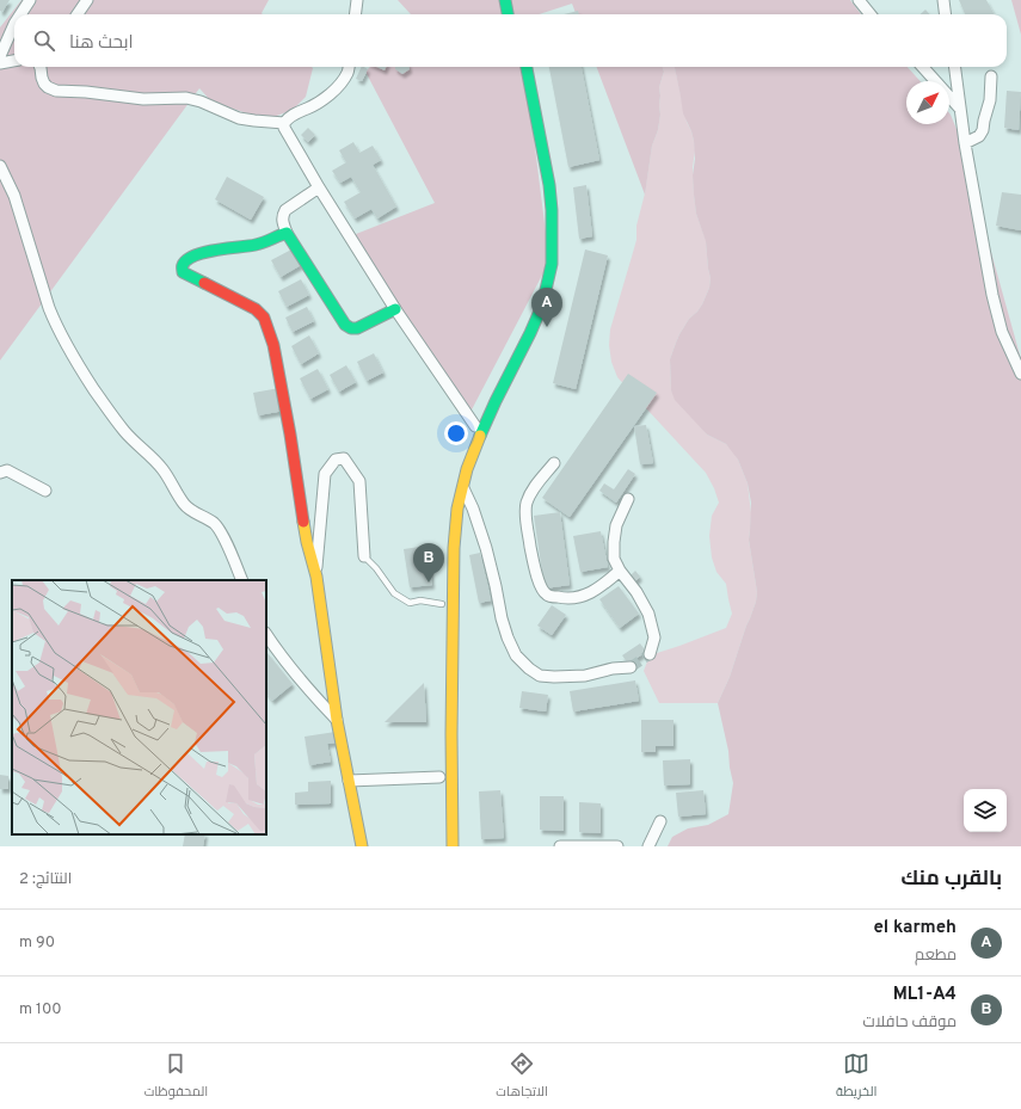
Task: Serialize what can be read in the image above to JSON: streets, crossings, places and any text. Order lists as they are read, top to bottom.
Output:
{
  "north": "top right",
  "page": {
    "search": "ابحث هنا",
    "pins": ["A", "B"],
    "heading": ["بالقرب منك", "النتائج: 2"],
    "list": [
      {
        "mark": "A",
        "name": "el karmeh",
        "note": "مطعم",
        "value": "90 m"
      },
      {
        "mark": "B",
        "name": "ML1-A4",
        "note": "موقف حافلات",
        "value": "100 m"
      }
    ],
    "nav": ["الخريطة", "الاتجاهات", "المحفوظات"]
  }
}
